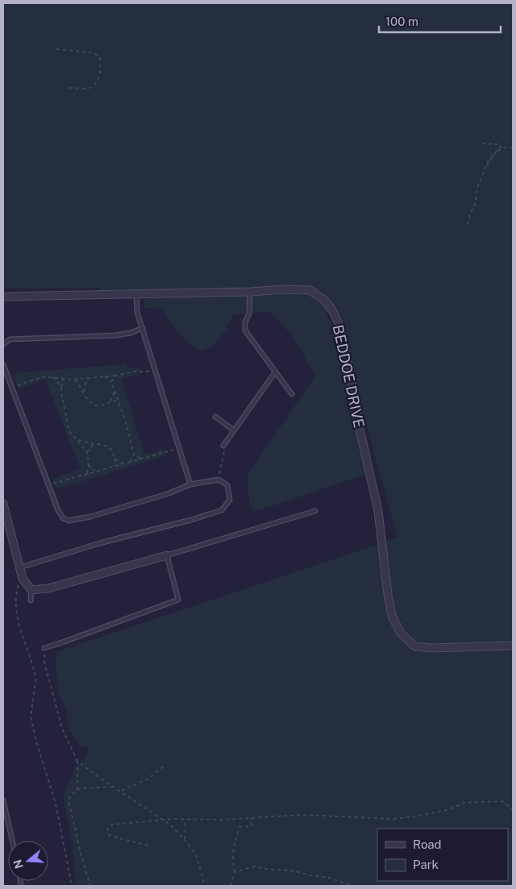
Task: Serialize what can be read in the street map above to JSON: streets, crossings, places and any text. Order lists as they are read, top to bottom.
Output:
{
  "streets": {
    "street": ["BEDDOE DRIVE"]
  },
  "legend": ["Road", "Park"],
  "scale_bar": "100 m",
  "north": "left"
}
